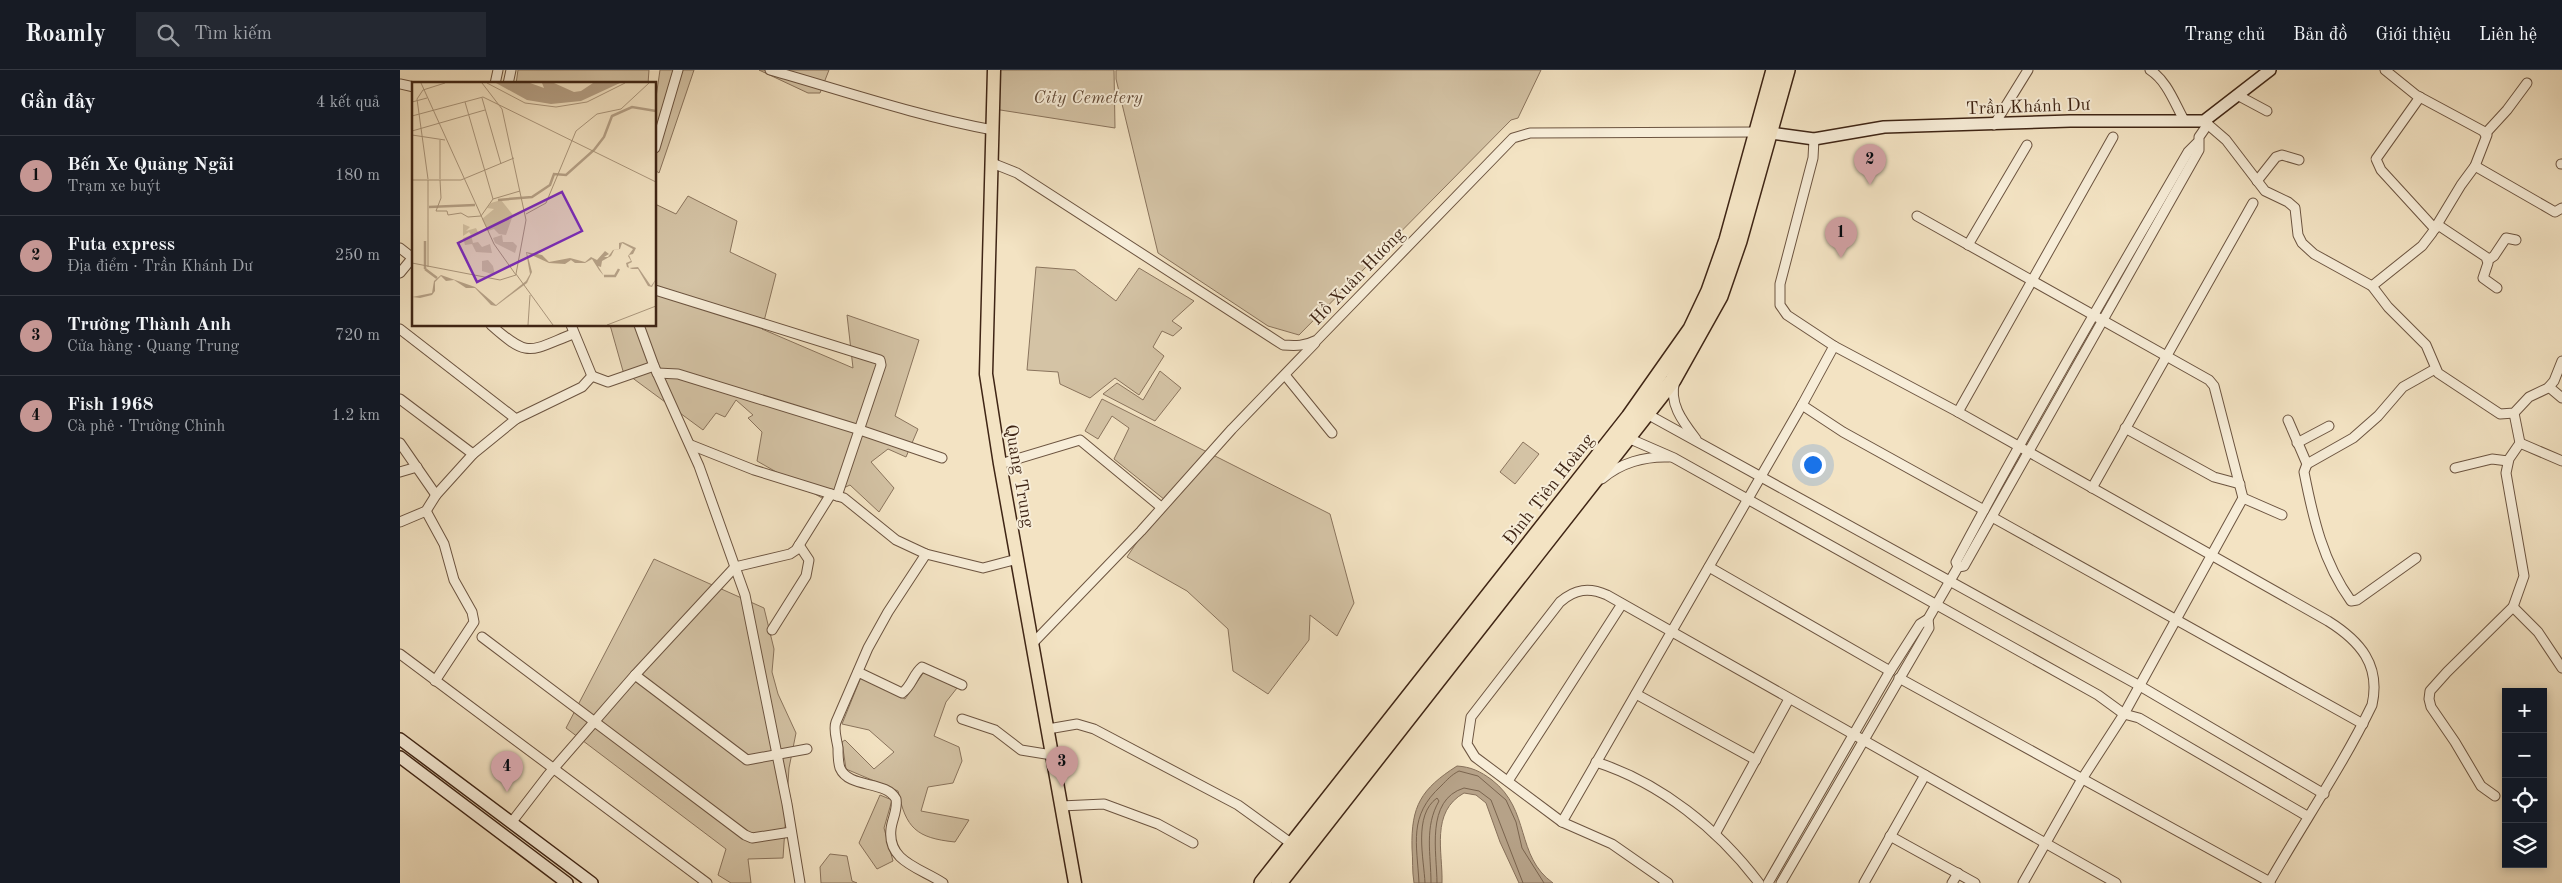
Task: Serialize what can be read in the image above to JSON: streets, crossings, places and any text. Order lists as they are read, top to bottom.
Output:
{
  "streets": {
    "highway": ["Đinh Tiên Hoàng"],
    "main road": ["Quang Trung"],
    "street": ["Trần Khánh Dư", "Hồ Xuân Hương"]
  },
  "crossings": [
    ["Trần Khánh Dư", "Hồ Xuân Hương"],
    ["Trần Khánh Dư", "Đinh Tiên Hoàng"],
    ["Hồ Xuân Hương", "Quang Trung"],
    ["Hồ Xuân Hương", "Đinh Tiên Hoàng"]
  ],
  "parks": ["City Cemetery"],
  "page": {
    "header": "Roamly",
    "search": "Tìm kiếm",
    "nav": [
      "Trang chủ",
      "Bản đồ",
      "Giới thiệu",
      "Liên hệ"
    ],
    "heading": ["Gần đây", "4 kết quả"],
    "list": [
      {
        "mark": "1",
        "name": "Bến Xe Quảng Ngãi",
        "note": "Trạm xe buýt",
        "value": "180 m"
      },
      {
        "mark": "2",
        "name": "Futa express",
        "note": "Địa điểm · Trần Khánh Dư",
        "value": "250 m"
      },
      {
        "mark": "3",
        "name": "Trường Thành Anh",
        "note": "Cửa hàng · Quang Trung",
        "value": "720 m"
      },
      {
        "mark": "4",
        "name": "Fish 1968",
        "note": "Cà phê · Trường Chinh",
        "value": "1.2 km"
      }
    ],
    "pins": [
      "2",
      "1",
      "3",
      "4"
    ],
    "map_buttons": ["+", "−"]
  }
}
